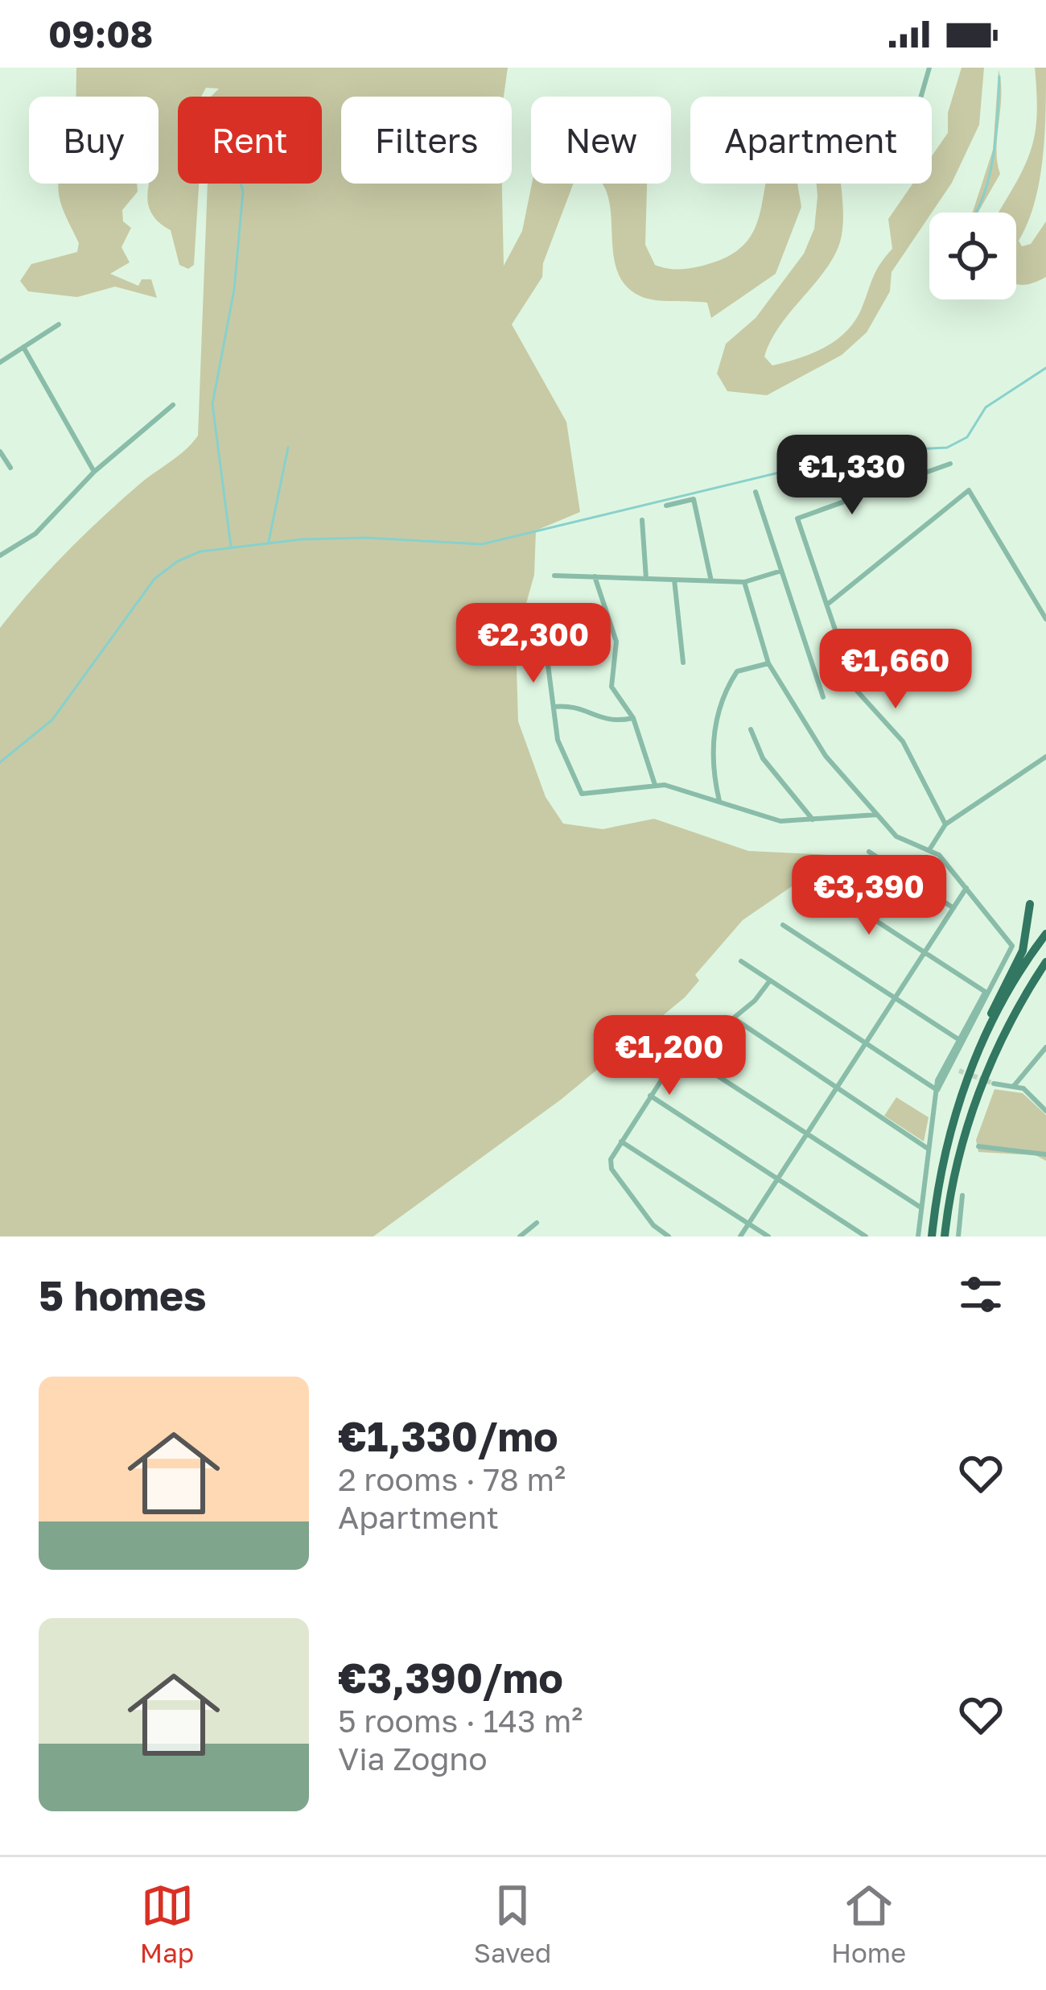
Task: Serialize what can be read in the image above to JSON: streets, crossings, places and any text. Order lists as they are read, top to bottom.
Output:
{
  "page": {
    "status": "09:08",
    "chip": [
      "Buy",
      "Rent",
      "Filters",
      "New",
      "Apartment"
    ],
    "price": [
      "€1,330",
      "€2,300",
      "€1,660",
      "€3,390",
      "€1,200"
    ],
    "heading": "5 homes",
    "list": [
      {
        "name": "€1,330/mo",
        "note": "2 rooms · 78 m² · Apartment"
      },
      {
        "name": "€3,390/mo",
        "note": "5 rooms · 143 m² · Via Zogno"
      }
    ],
    "tabs": ["Map", "Saved", "Home"]
  }
}
